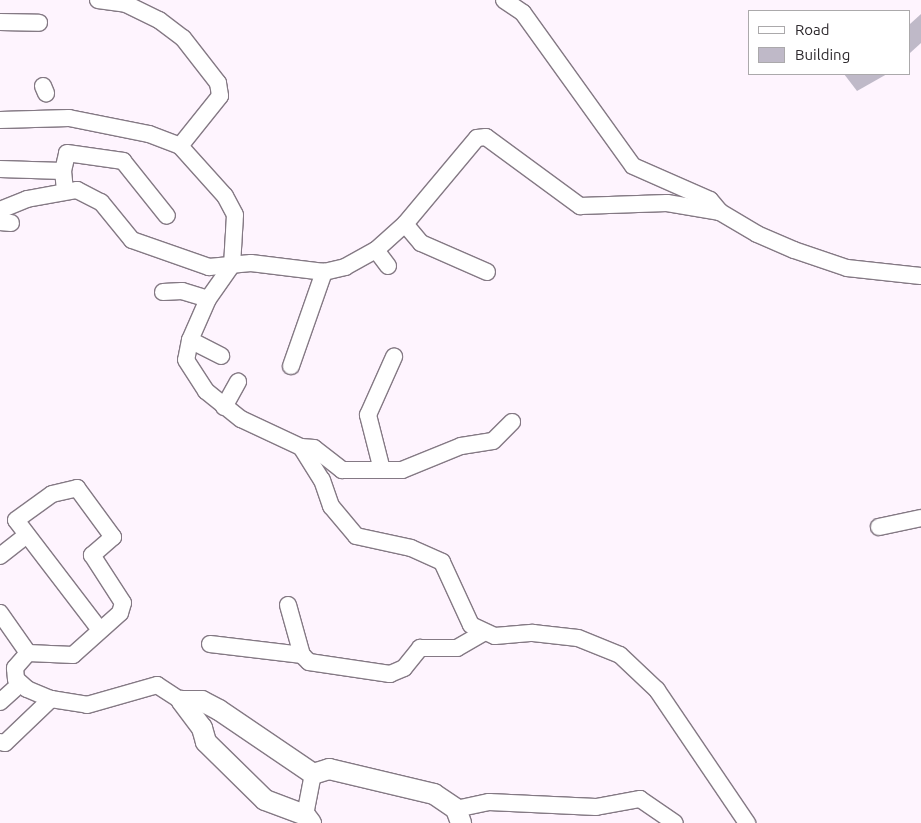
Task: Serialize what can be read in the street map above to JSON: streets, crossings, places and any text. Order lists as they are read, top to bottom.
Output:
{
  "legend": ["Road", "Building"]
}
